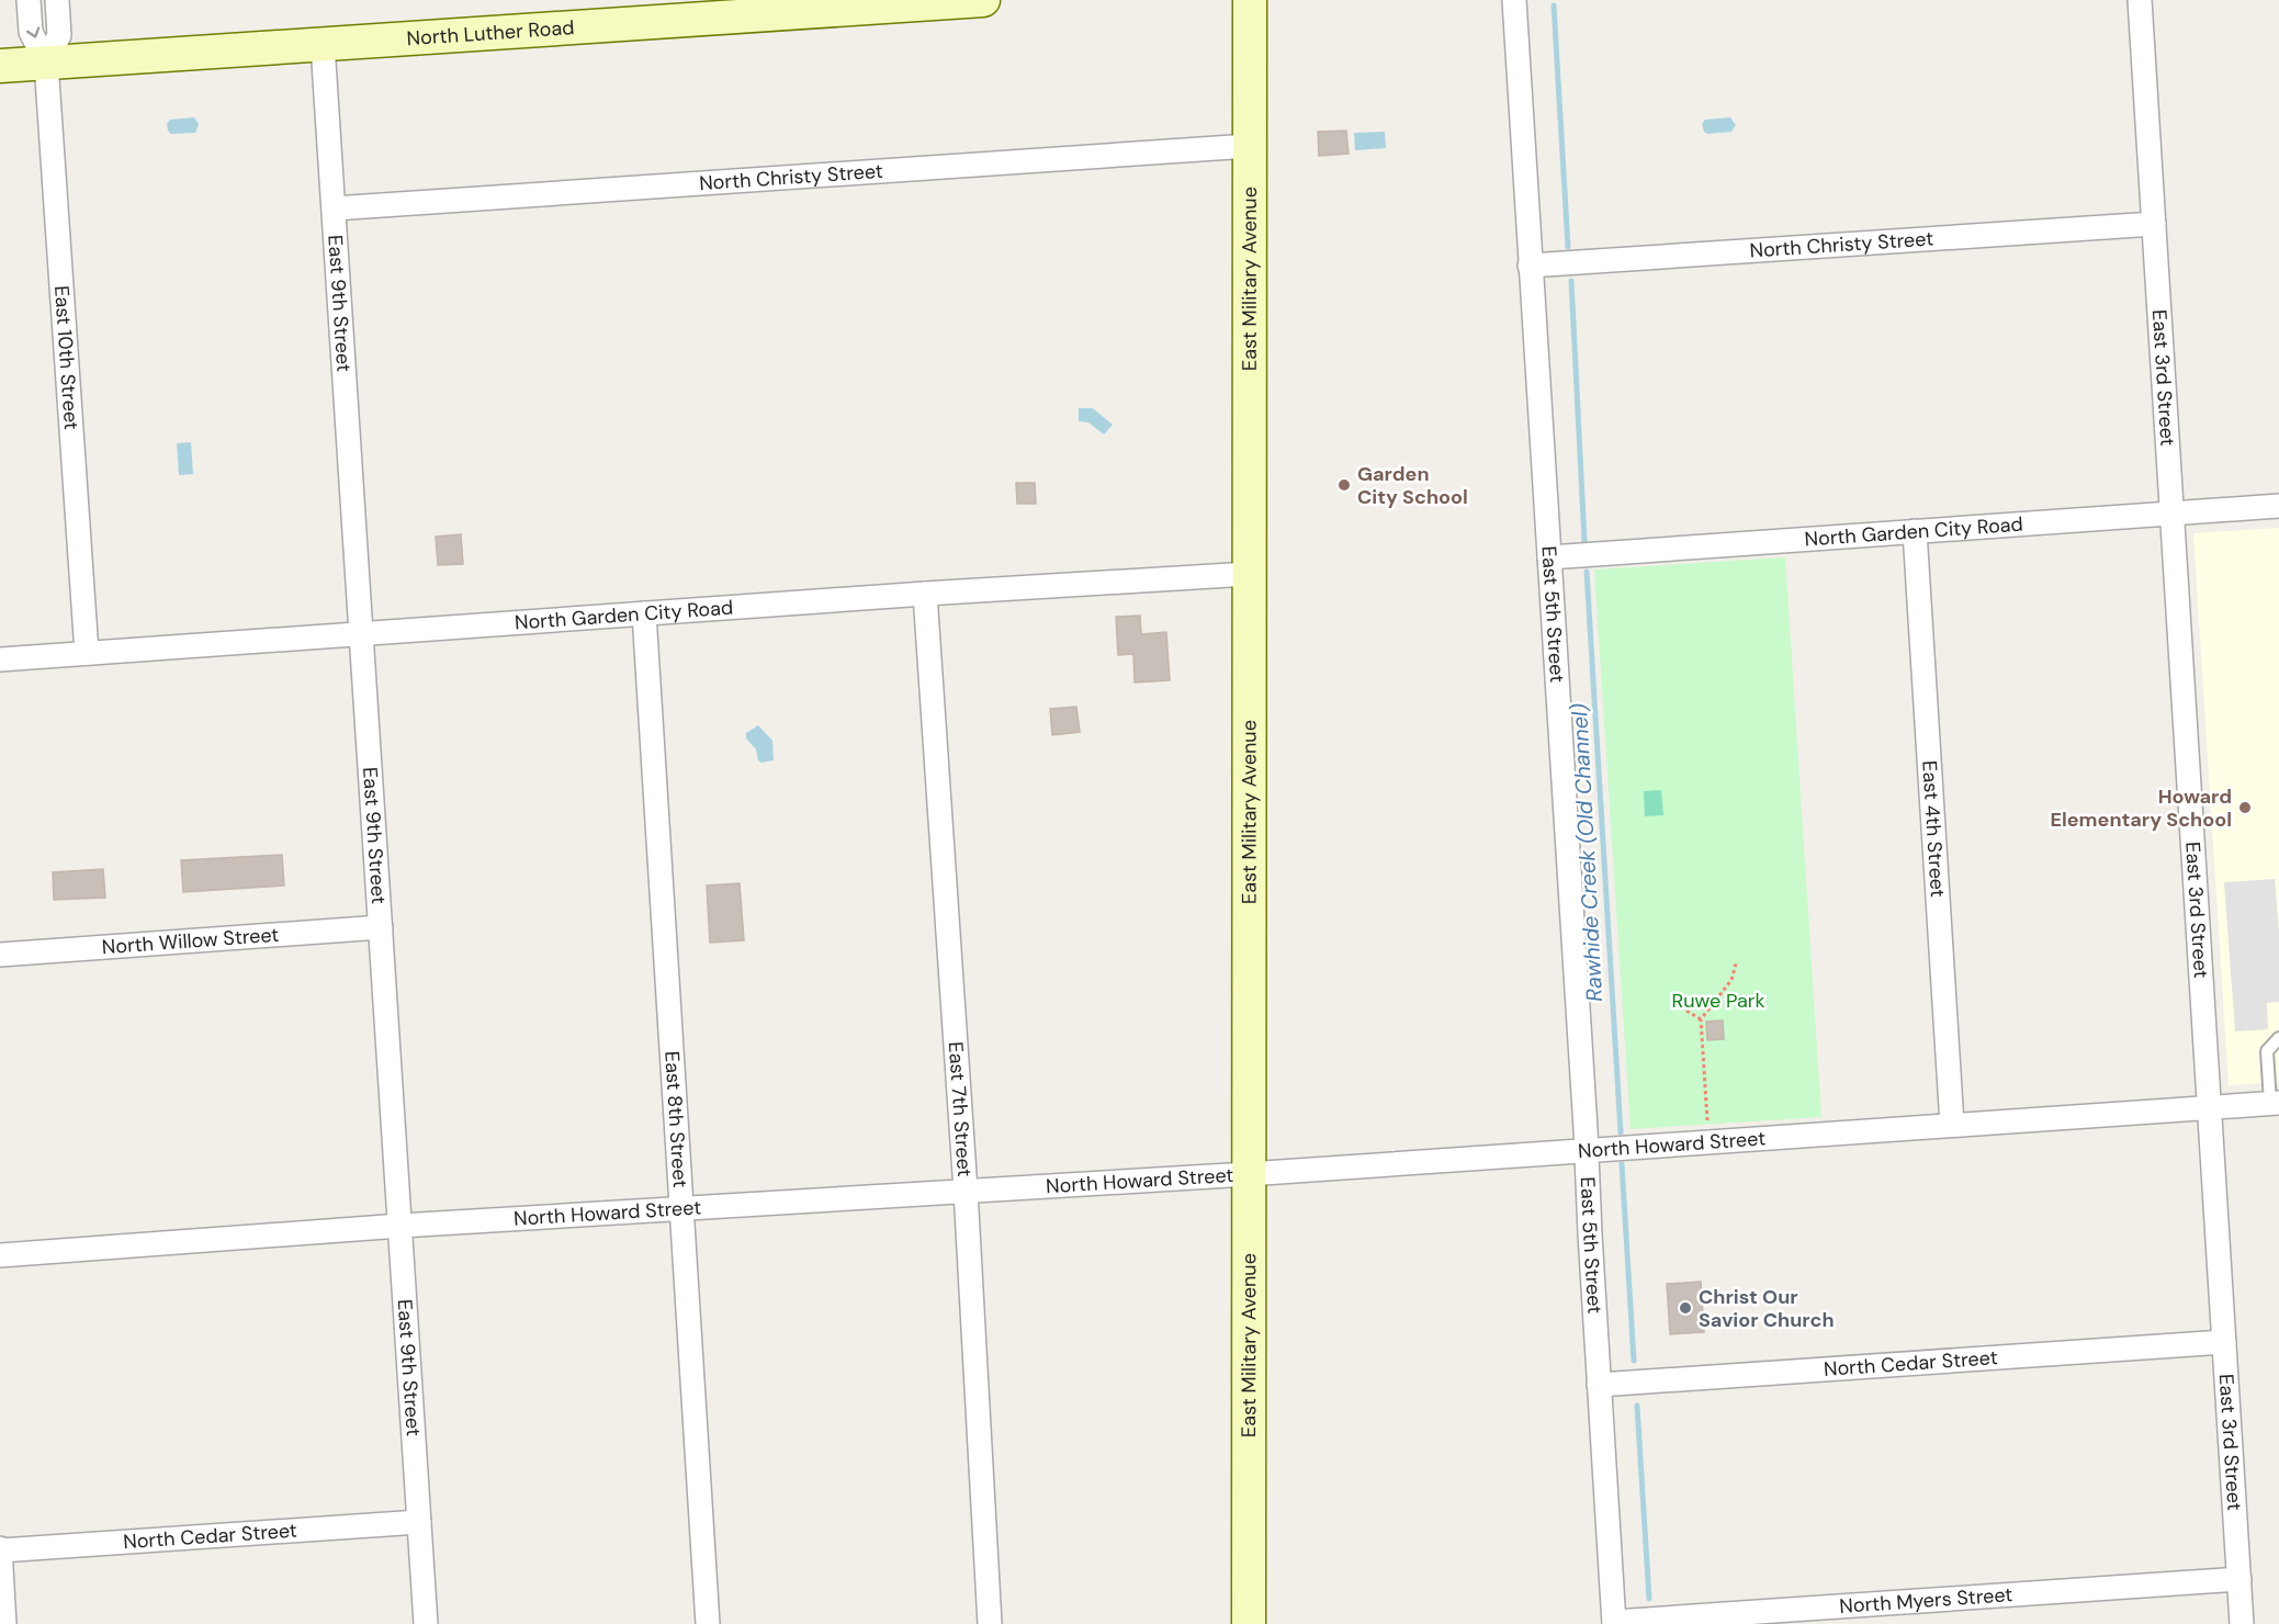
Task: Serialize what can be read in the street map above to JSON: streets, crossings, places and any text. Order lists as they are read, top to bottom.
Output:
{
  "streets": {
    "main road": ["North Luther Road", "East Military Avenue"],
    "street": [
      "North Christy Street",
      "East 9th Street",
      "East 10th Street",
      "East 3rd Street",
      "North Garden City Road",
      "East 5th Street",
      "East 4th Street",
      "North Willow Street",
      "East 7th Street",
      "East 8th Street",
      "North Howard Street",
      "North Cedar Street",
      "North Myers Street"
    ]
  },
  "crossings": [
    ["North Luther Road", "East 9th Street"],
    ["North Luther Road", "East 10th Street"],
    ["North Christy Street", "East Military Avenue"],
    ["North Christy Street", "East 9th Street"],
    ["North Christy Street", "East 3rd Street"],
    ["North Christy Street", "East 5th Street"],
    ["East Military Avenue", "North Garden City Road"],
    ["East Military Avenue", "North Howard Street"],
    ["East 9th Street", "North Garden City Road"],
    ["East 9th Street", "North Willow Street"],
    ["East 9th Street", "North Howard Street"],
    ["East 9th Street", "North Cedar Street"],
    ["East 10th Street", "North Garden City Road"],
    ["East 3rd Street", "North Garden City Road"],
    ["East 3rd Street", "North Howard Street"],
    ["East 3rd Street", "North Cedar Street"],
    ["East 3rd Street", "North Myers Street"],
    ["North Garden City Road", "East 5th Street"],
    ["North Garden City Road", "East 4th Street"],
    ["North Garden City Road", "East 7th Street"],
    ["North Garden City Road", "East 8th Street"],
    ["East 5th Street", "North Howard Street"],
    ["East 5th Street", "North Cedar Street"],
    ["East 5th Street", "North Myers Street"],
    ["East 4th Street", "North Howard Street"],
    ["East 7th Street", "North Howard Street"],
    ["East 8th Street", "North Howard Street"]
  ],
  "water": ["Rawhide Creek (Old Channel)"],
  "parks": ["Ruwe Park"],
  "places": ["Garden City School", "Howard Elementary School", "Christ Our Savior Church"]
}
